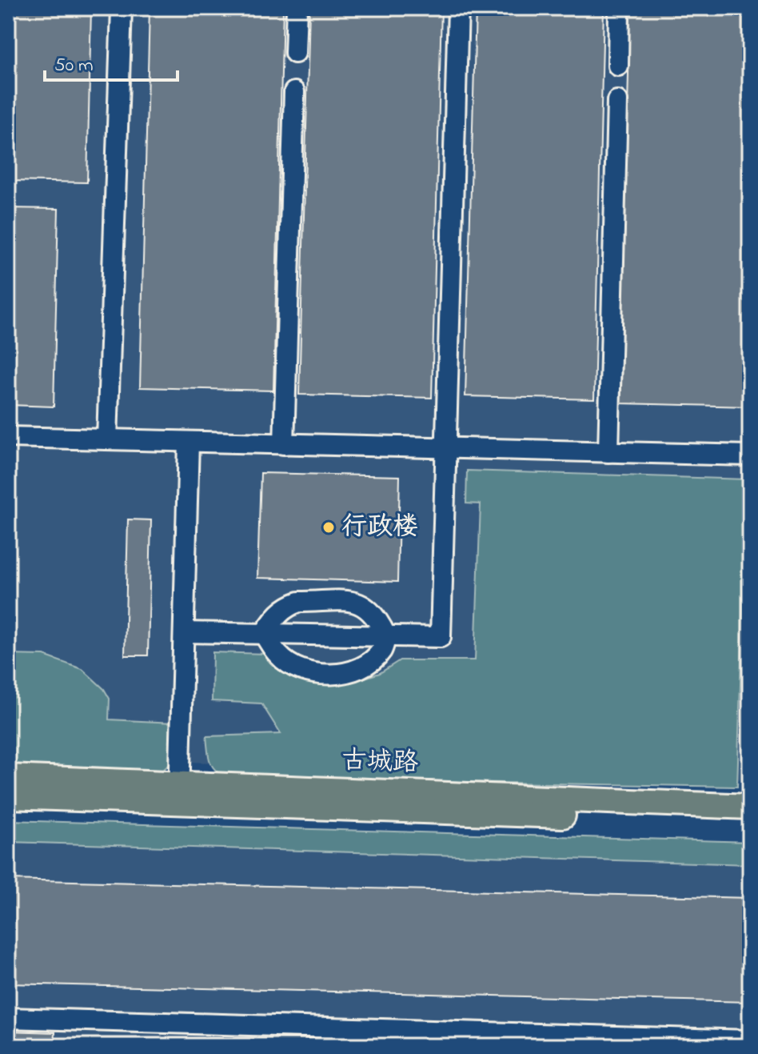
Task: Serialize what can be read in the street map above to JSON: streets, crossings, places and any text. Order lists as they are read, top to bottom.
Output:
{
  "streets": {
    "main road": ["古城路"]
  },
  "places": ["行政楼"],
  "scale_bar": "50 m"
}
